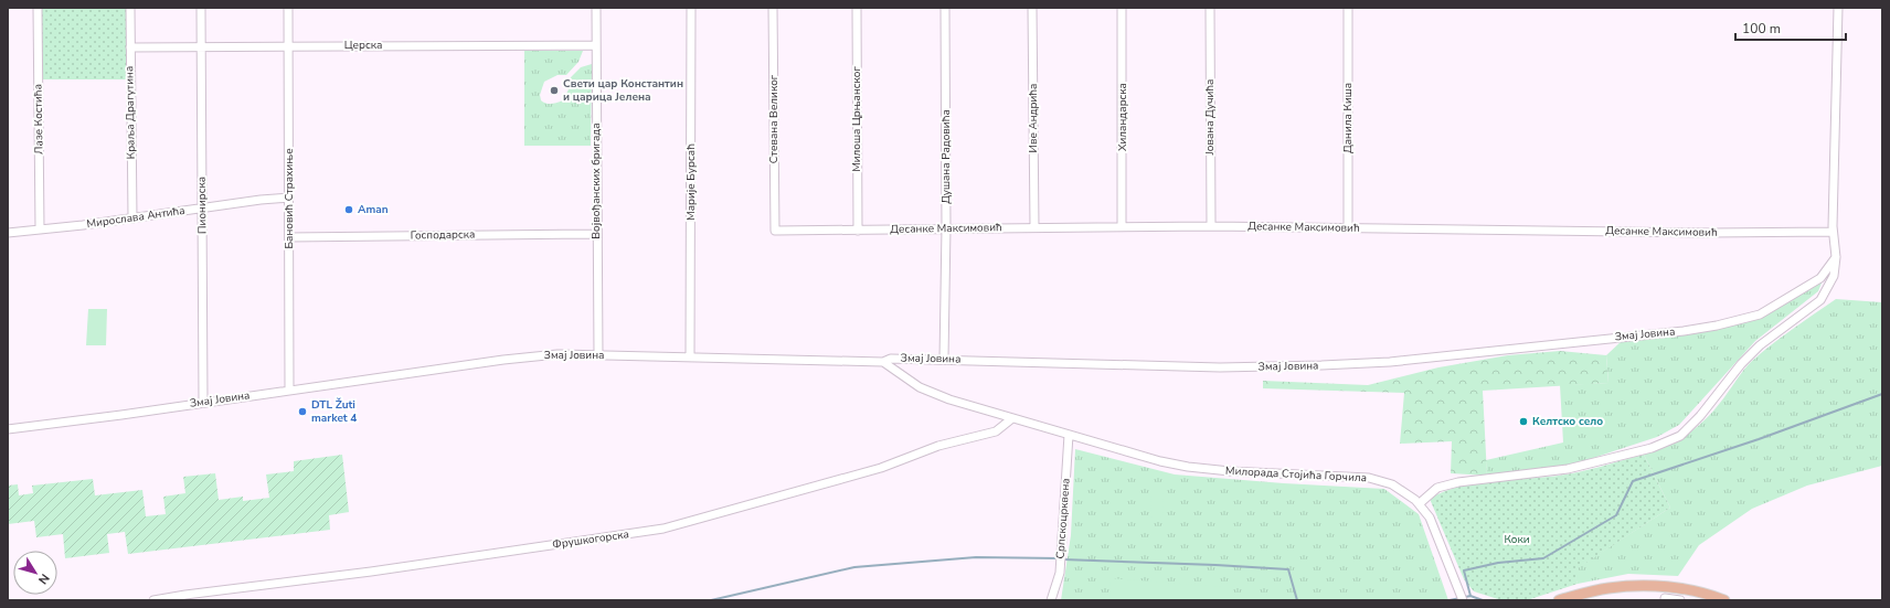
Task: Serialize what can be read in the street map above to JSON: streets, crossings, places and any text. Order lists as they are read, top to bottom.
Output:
{
  "streets": {
    "street": [
      "Церска",
      "Краља Драгутина",
      "Хиландарска",
      "Јована Дучића",
      "Иве Андрића",
      "Данила Киша",
      "Лазе Костића",
      "Стевана Великог",
      "Милоша Црњанског",
      "Душана Радовића",
      "Војвођанских бригада",
      "Марије Бурсаћ",
      "Бановић Страхиње",
      "Пионирска",
      "Мирослава Антића",
      "Десанке Максимовић",
      "Господарска",
      "Змај Јовина",
      "Милорада Стојића Горчила",
      "Српскоцрквена",
      "Фрушкогорска"
    ]
  },
  "crossings": [
    ["Церска", "Краља Драгутина"],
    ["Церска", "Војвођанских бригада"],
    ["Церска", "Бановић Страхиње"],
    ["Церска", "Пионирска"],
    ["Краља Драгутина", "Мирослава Антића"],
    ["Хиландарска", "Десанке Максимовић"],
    ["Јована Дучића", "Десанке Максимовић"],
    ["Иве Андрића", "Десанке Максимовић"],
    ["Данила Киша", "Десанке Максимовић"],
    ["Лазе Костића", "Мирослава Антића"],
    ["Стевана Великог", "Десанке Максимовић"],
    ["Милоша Црњанског", "Десанке Максимовић"],
    ["Душана Радовића", "Десанке Максимовић"],
    ["Душана Радовића", "Змај Јовина"],
    ["Војвођанских бригада", "Господарска"],
    ["Војвођанских бригада", "Змај Јовина"],
    ["Марије Бурсаћ", "Змај Јовина"],
    ["Бановић Страхиње", "Мирослава Антића"],
    ["Бановић Страхиње", "Господарска"],
    ["Бановић Страхиње", "Змај Јовина"],
    ["Пионирска", "Мирослава Антића"],
    ["Пионирска", "Змај Јовина"],
    ["Змај Јовина", "Милорада Стојића Горчила"],
    ["Милорада Стојића Горчила", "Српскоцрквена"],
    ["Милорада Стојића Горчила", "Фрушкогорска"]
  ],
  "parks": ["Коки"],
  "places": [
    "Свети цар Константин и царица Јелена",
    "Aman",
    "DTL Žuti market 4",
    "Келтско село"
  ],
  "scale_bar": "100 m",
  "north": "bottom right"
}
